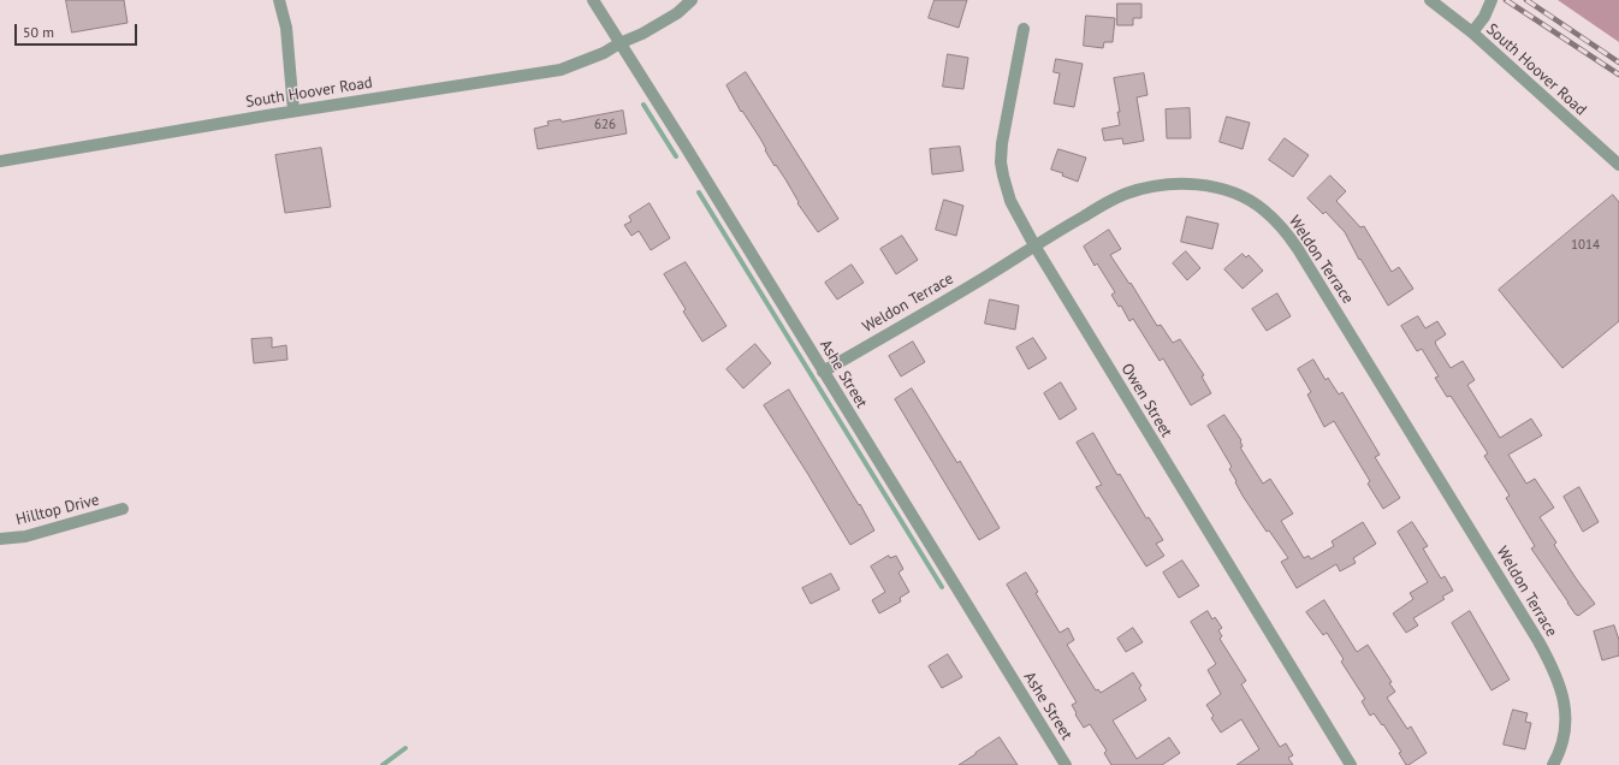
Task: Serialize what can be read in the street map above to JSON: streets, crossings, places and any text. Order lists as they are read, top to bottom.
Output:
{
  "streets": {
    "street": [
      "South Hoover Road",
      "Weldon Terrace",
      "Ashe Street",
      "Owen Street",
      "Hilltop Drive"
    ]
  },
  "crossings": [
    ["South Hoover Road", "Ashe Street"],
    ["Weldon Terrace", "Ashe Street"],
    ["Weldon Terrace", "Owen Street"]
  ],
  "house_numbers": ["626", "1014"],
  "scale_bar": "50 m"
}
